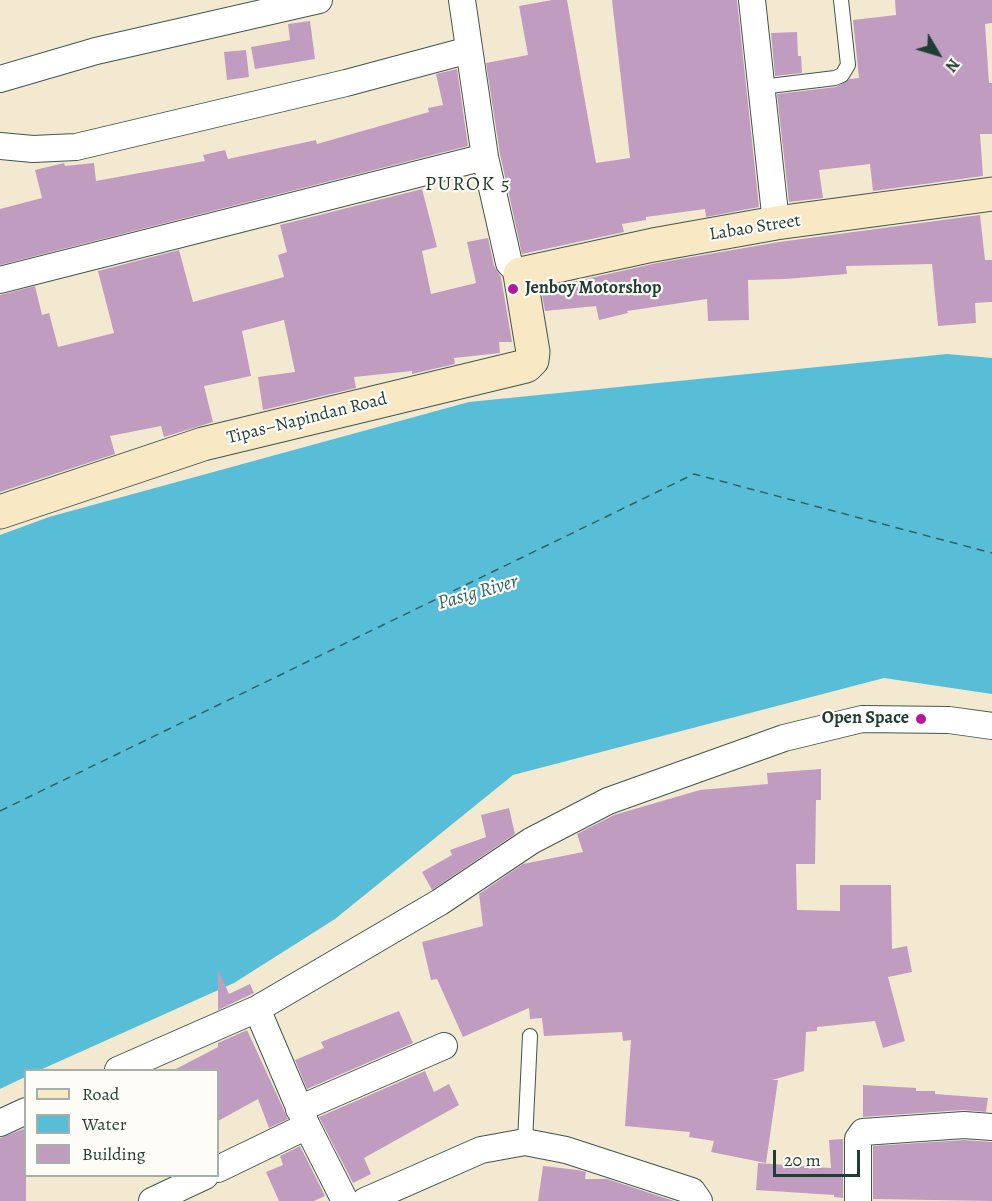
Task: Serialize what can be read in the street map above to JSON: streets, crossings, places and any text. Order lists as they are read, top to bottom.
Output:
{
  "streets": {
    "main road": ["Labao Street", "Tipas–Napindan Road"]
  },
  "crossings": [
    ["Labao Street", "Tipas–Napindan Road"]
  ],
  "districts": ["PUROK 5"],
  "water": ["Pasig River"],
  "places": ["Jenboy Motorshop", "Open Space"],
  "legend": ["Road", "Water", "Building"],
  "scale_bar": "20 m",
  "north": "bottom right"
}
